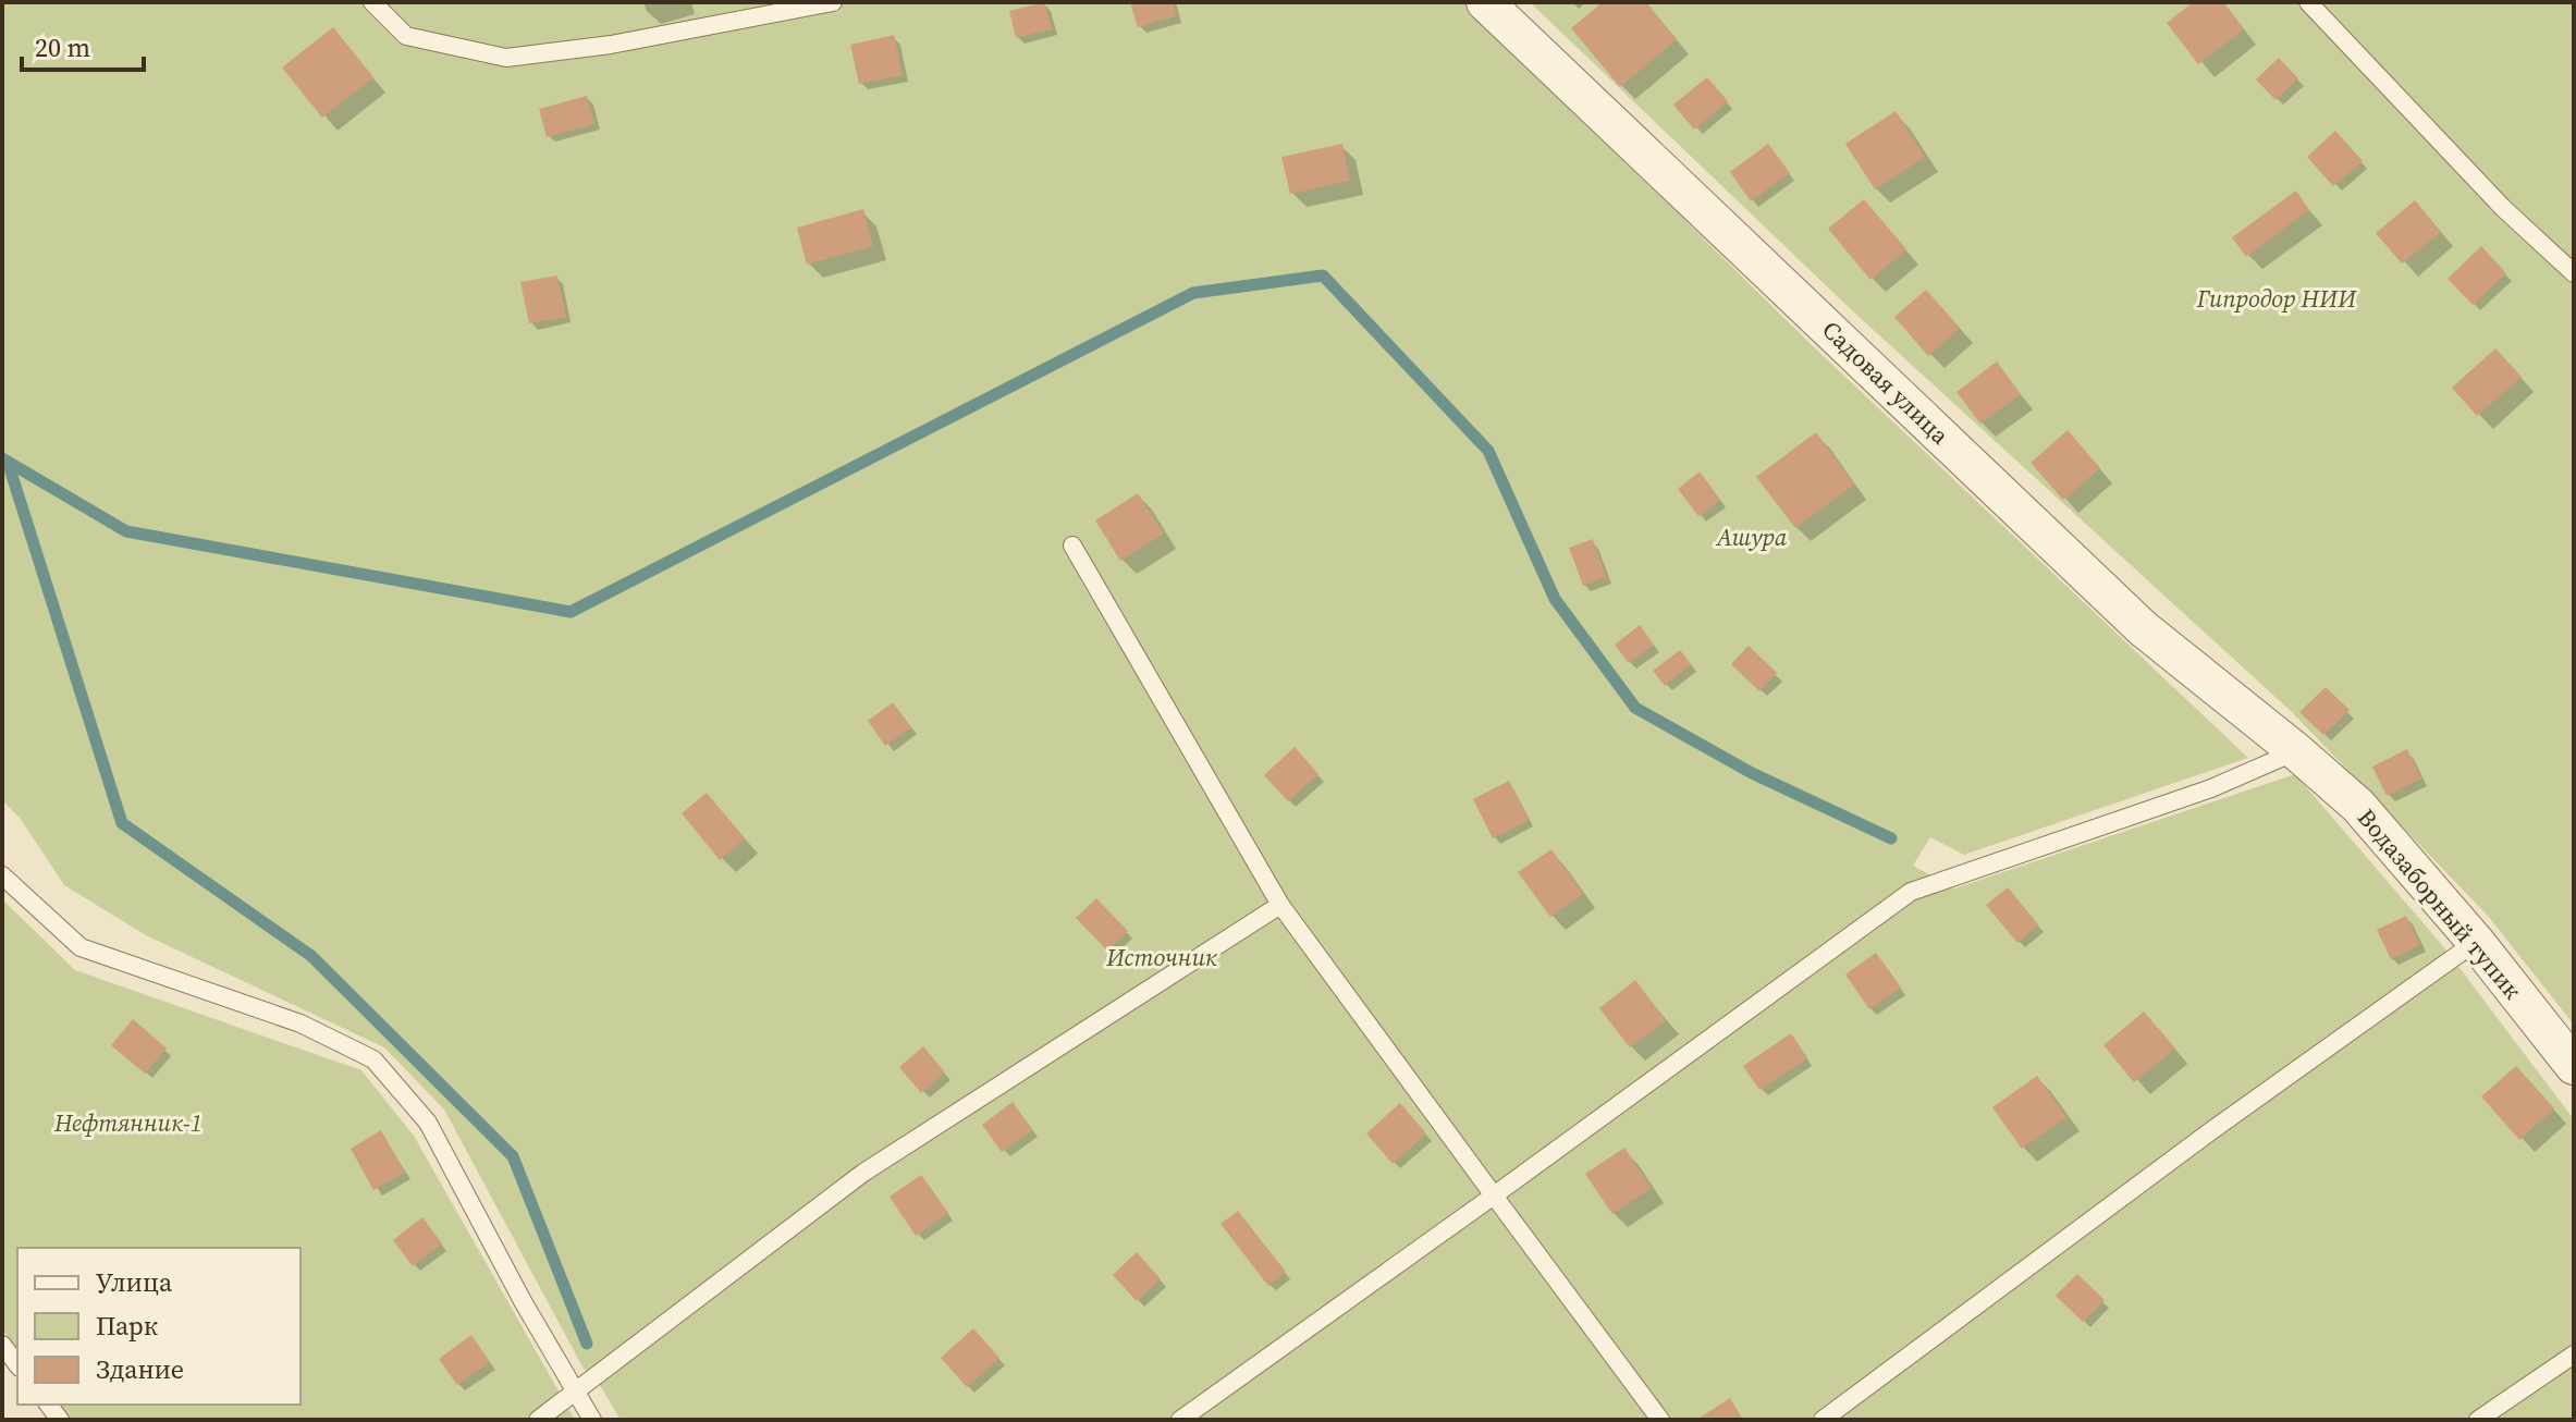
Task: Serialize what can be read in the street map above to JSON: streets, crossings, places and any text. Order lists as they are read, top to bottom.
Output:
{
  "streets": {
    "street": ["Садовая улица", "Водазаборный тупик"]
  },
  "crossings": [
    ["Садовая улица", "Водазаборный тупик"]
  ],
  "parks": [
    "Гипродор НИИ",
    "Ашура",
    "Источник",
    "Нефтянник-1"
  ],
  "legend": ["Улица", "Парк", "Здание"],
  "scale_bar": "20 m"
}
